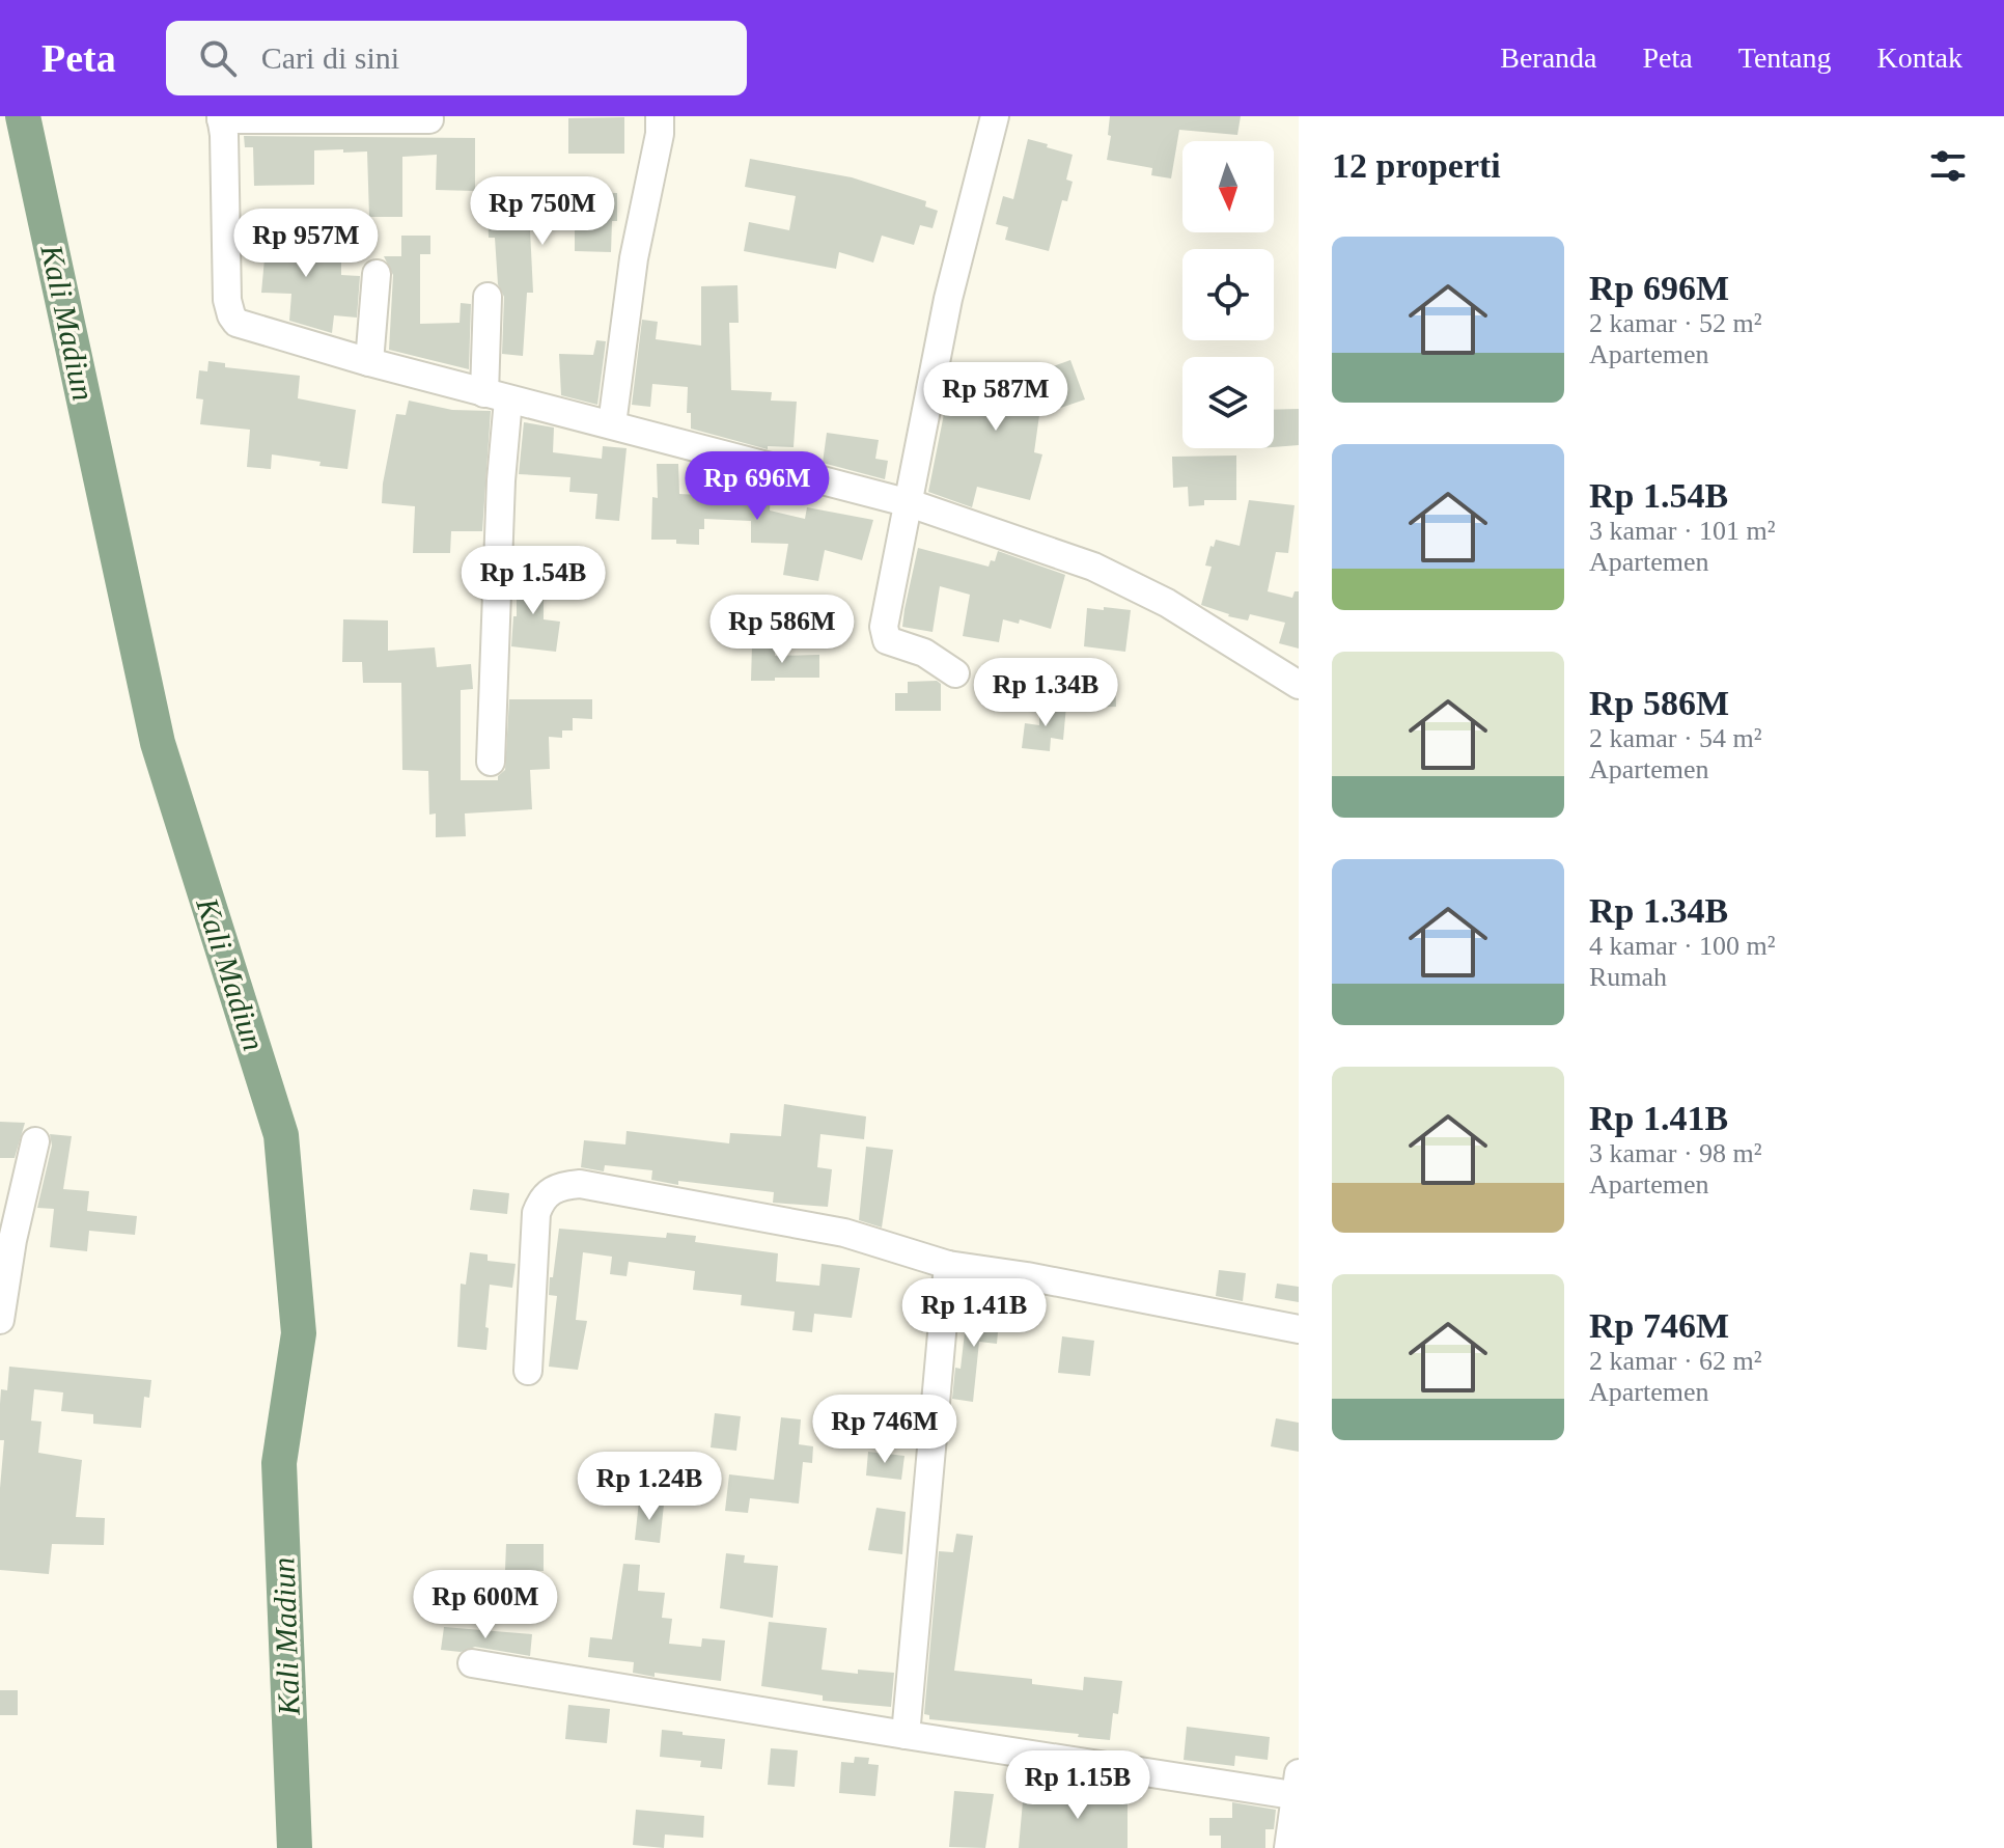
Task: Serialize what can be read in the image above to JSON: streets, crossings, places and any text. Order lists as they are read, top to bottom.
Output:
{
  "water": ["Kali Madiun"],
  "north": "bottom",
  "page": {
    "header": "Peta",
    "search": "Cari di sini",
    "nav": [
      "Beranda",
      "Peta",
      "Tentang",
      "Kontak"
    ],
    "heading": "12 properti",
    "price": [
      "Rp 750M",
      "Rp 957M",
      "Rp 587M",
      "Rp 696M",
      "Rp 1.54B",
      "Rp 586M",
      "Rp 1.34B",
      "Rp 1.41B",
      "Rp 746M",
      "Rp 1.24B",
      "Rp 600M",
      "Rp 1.15B"
    ],
    "list": [
      {
        "name": "Rp 696M",
        "note": "2 kamar · 52 m² · Apartemen"
      },
      {
        "name": "Rp 1.54B",
        "note": "3 kamar · 101 m² · Apartemen"
      },
      {
        "name": "Rp 586M",
        "note": "2 kamar · 54 m² · Apartemen"
      },
      {
        "name": "Rp 1.34B",
        "note": "4 kamar · 100 m² · Rumah"
      },
      {
        "name": "Rp 1.41B",
        "note": "3 kamar · 98 m² · Apartemen"
      },
      {
        "name": "Rp 746M",
        "note": "2 kamar · 62 m² · Apartemen"
      }
    ]
  }
}
